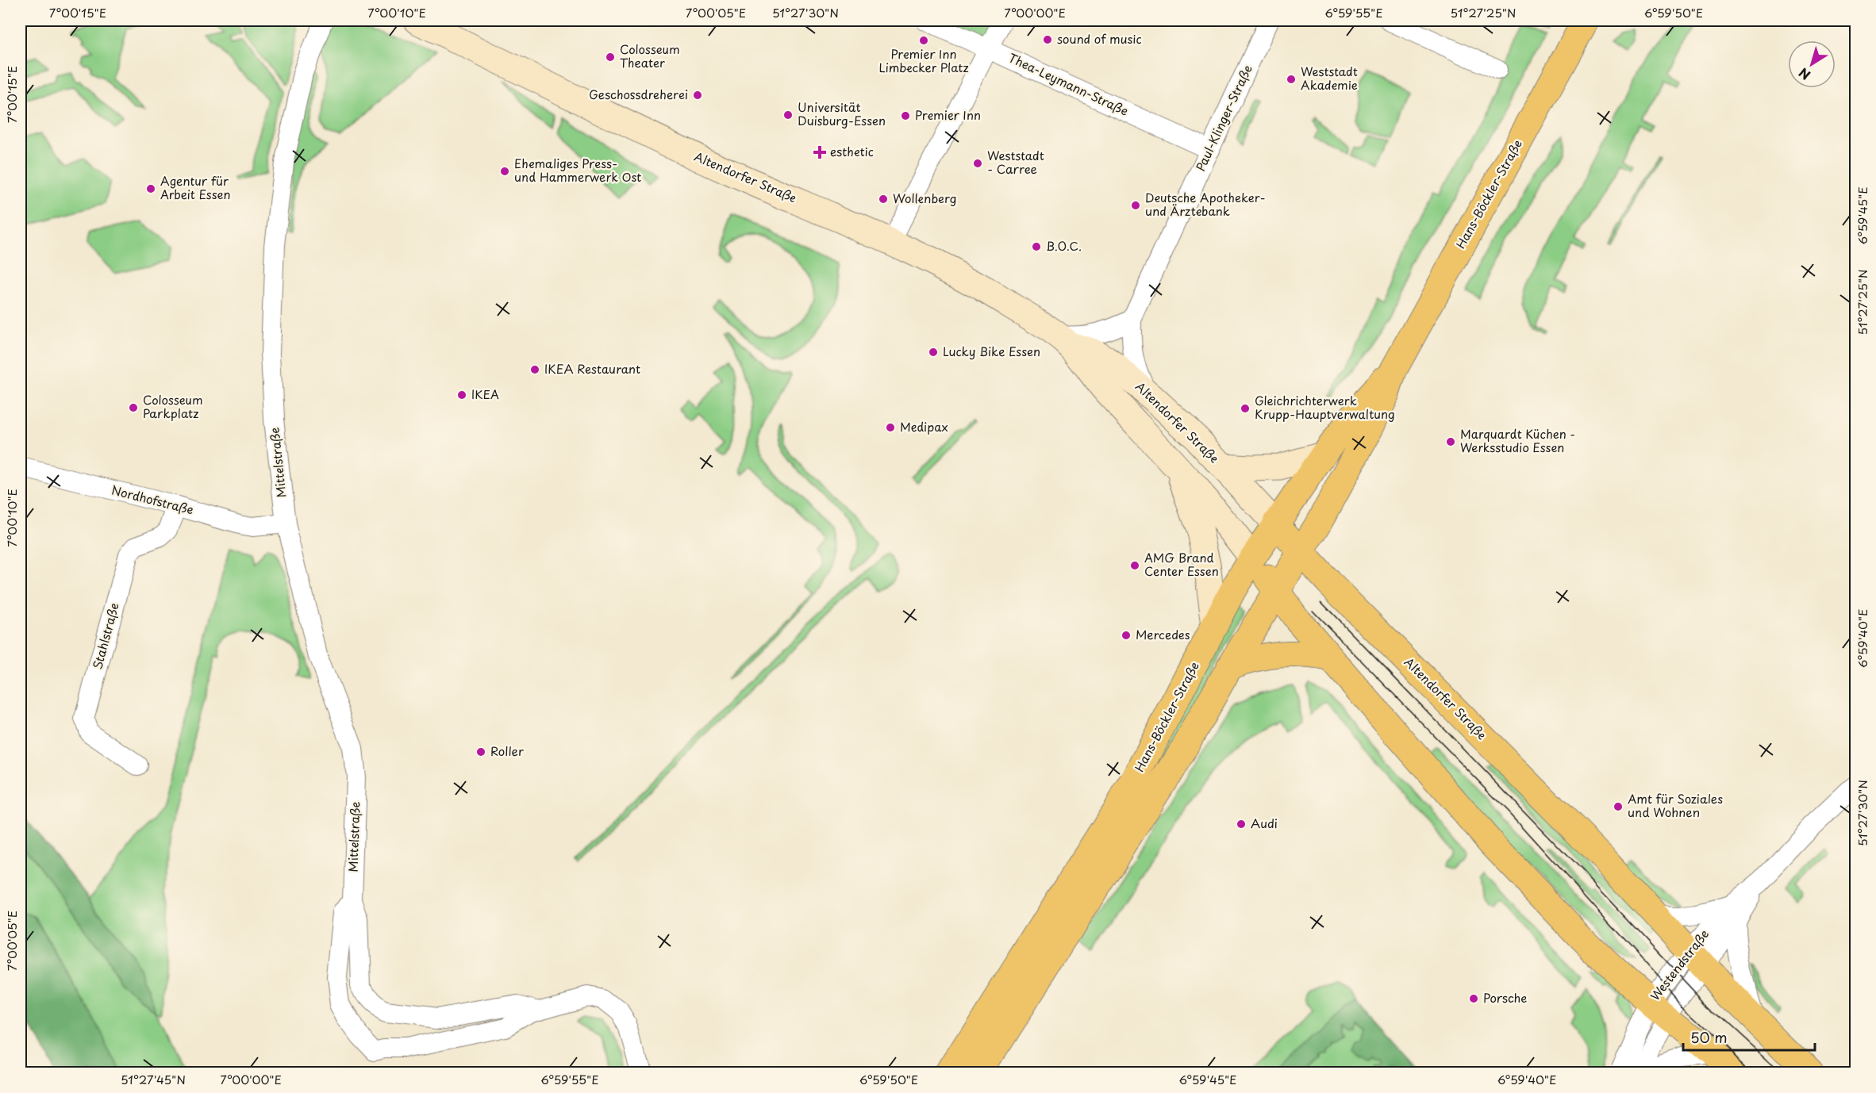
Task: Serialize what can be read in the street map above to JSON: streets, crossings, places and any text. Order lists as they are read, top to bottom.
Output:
{
  "streets": {
    "main road": ["Altendorfer Straße", "Hans-Böckler-Straße"],
    "street": [
      "Thea-Leymann-Straße",
      "Paul-Klinger-Straße",
      "Mittelstraße",
      "Nordhofstraße",
      "Stahlstraße",
      "Westendstraße"
    ]
  },
  "crossings": [
    ["Thea-Leymann-Straße", "Paul-Klinger-Straße"],
    ["Paul-Klinger-Straße", "Altendorfer Straße"],
    ["Altendorfer Straße", "Hans-Böckler-Straße"],
    ["Altendorfer Straße", "Westendstraße"],
    ["Mittelstraße", "Nordhofstraße"],
    ["Nordhofstraße", "Stahlstraße"]
  ],
  "places": {
    "other": [
      "sound of music",
      "Premier Inn Limbecker Platz",
      "Colosseum Theater",
      "Weststadt Akademie",
      "Geschossdreherei",
      "Universität Duisburg-Essen",
      "Premier Inn",
      "Weststadt - Carree",
      "Ehemaliges Press- und Hammerwerk Ost",
      "Agentur für Arbeit Essen",
      "Wollenberg",
      "Deutsche Apotheker- und Ärztebank",
      "B.O.C.",
      "Lucky Bike Essen",
      "IKEA Restaurant",
      "IKEA",
      "Colosseum Parkplatz",
      "Gleichrichterwerk Krupp-Hauptverwaltung",
      "Medipax",
      "Marquardt Küchen - Werksstudio Essen",
      "AMG Brand Center Essen",
      "Mercedes",
      "Roller",
      "Amt für Soziales und Wohnen",
      "Audi",
      "Porsche"
    ],
    "health": ["esthetic"]
  },
  "scale_bar": "50 m",
  "north": "bottom left",
  "coordinates": [
    "7°00'15\"E",
    "7°00'10\"E",
    "7°00'05\"E",
    "51°27'30\"N",
    "7°00'00\"E",
    "6°59'55\"E",
    "51°27'25\"N",
    "6°59'50\"E",
    "6°59'45\"E",
    "6°59'40\"E",
    "51°27'45\"N"
  ]
}
